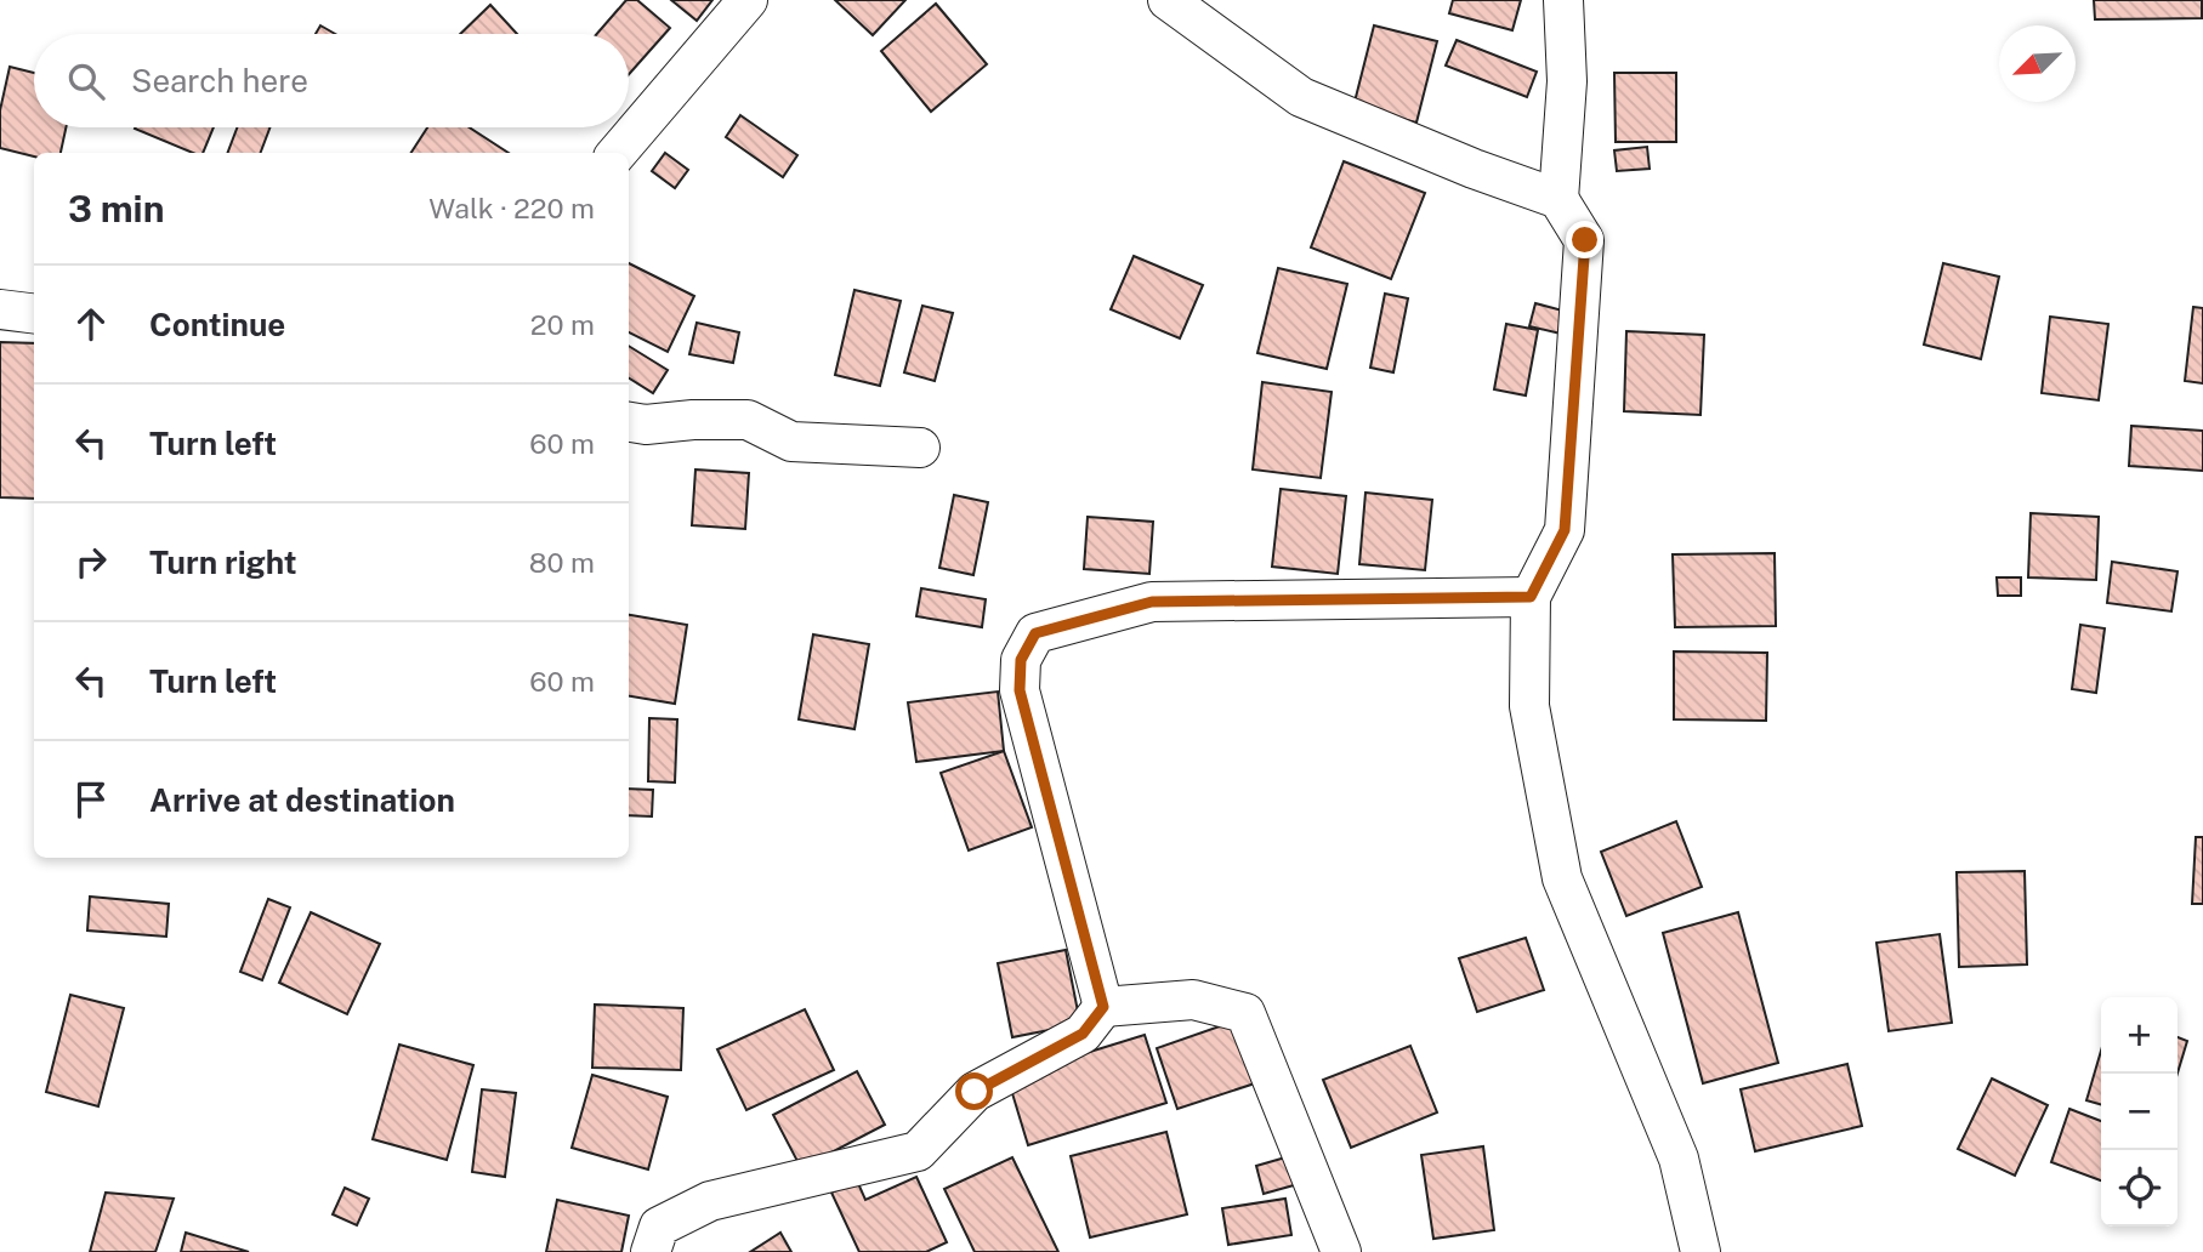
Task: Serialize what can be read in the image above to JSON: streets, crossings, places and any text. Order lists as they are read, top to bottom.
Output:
{
  "north": "bottom left",
  "page": {
    "search": "Search here",
    "heading": ["3 min", "Walk · 220 m"],
    "list": [
      ["Continue", "20 m"],
      ["Turn left", "60 m"],
      ["Turn right", "80 m"],
      ["Turn left", "60 m"],
      "Arrive at destination"
    ],
    "map_buttons": ["+", "−"]
  }
}
